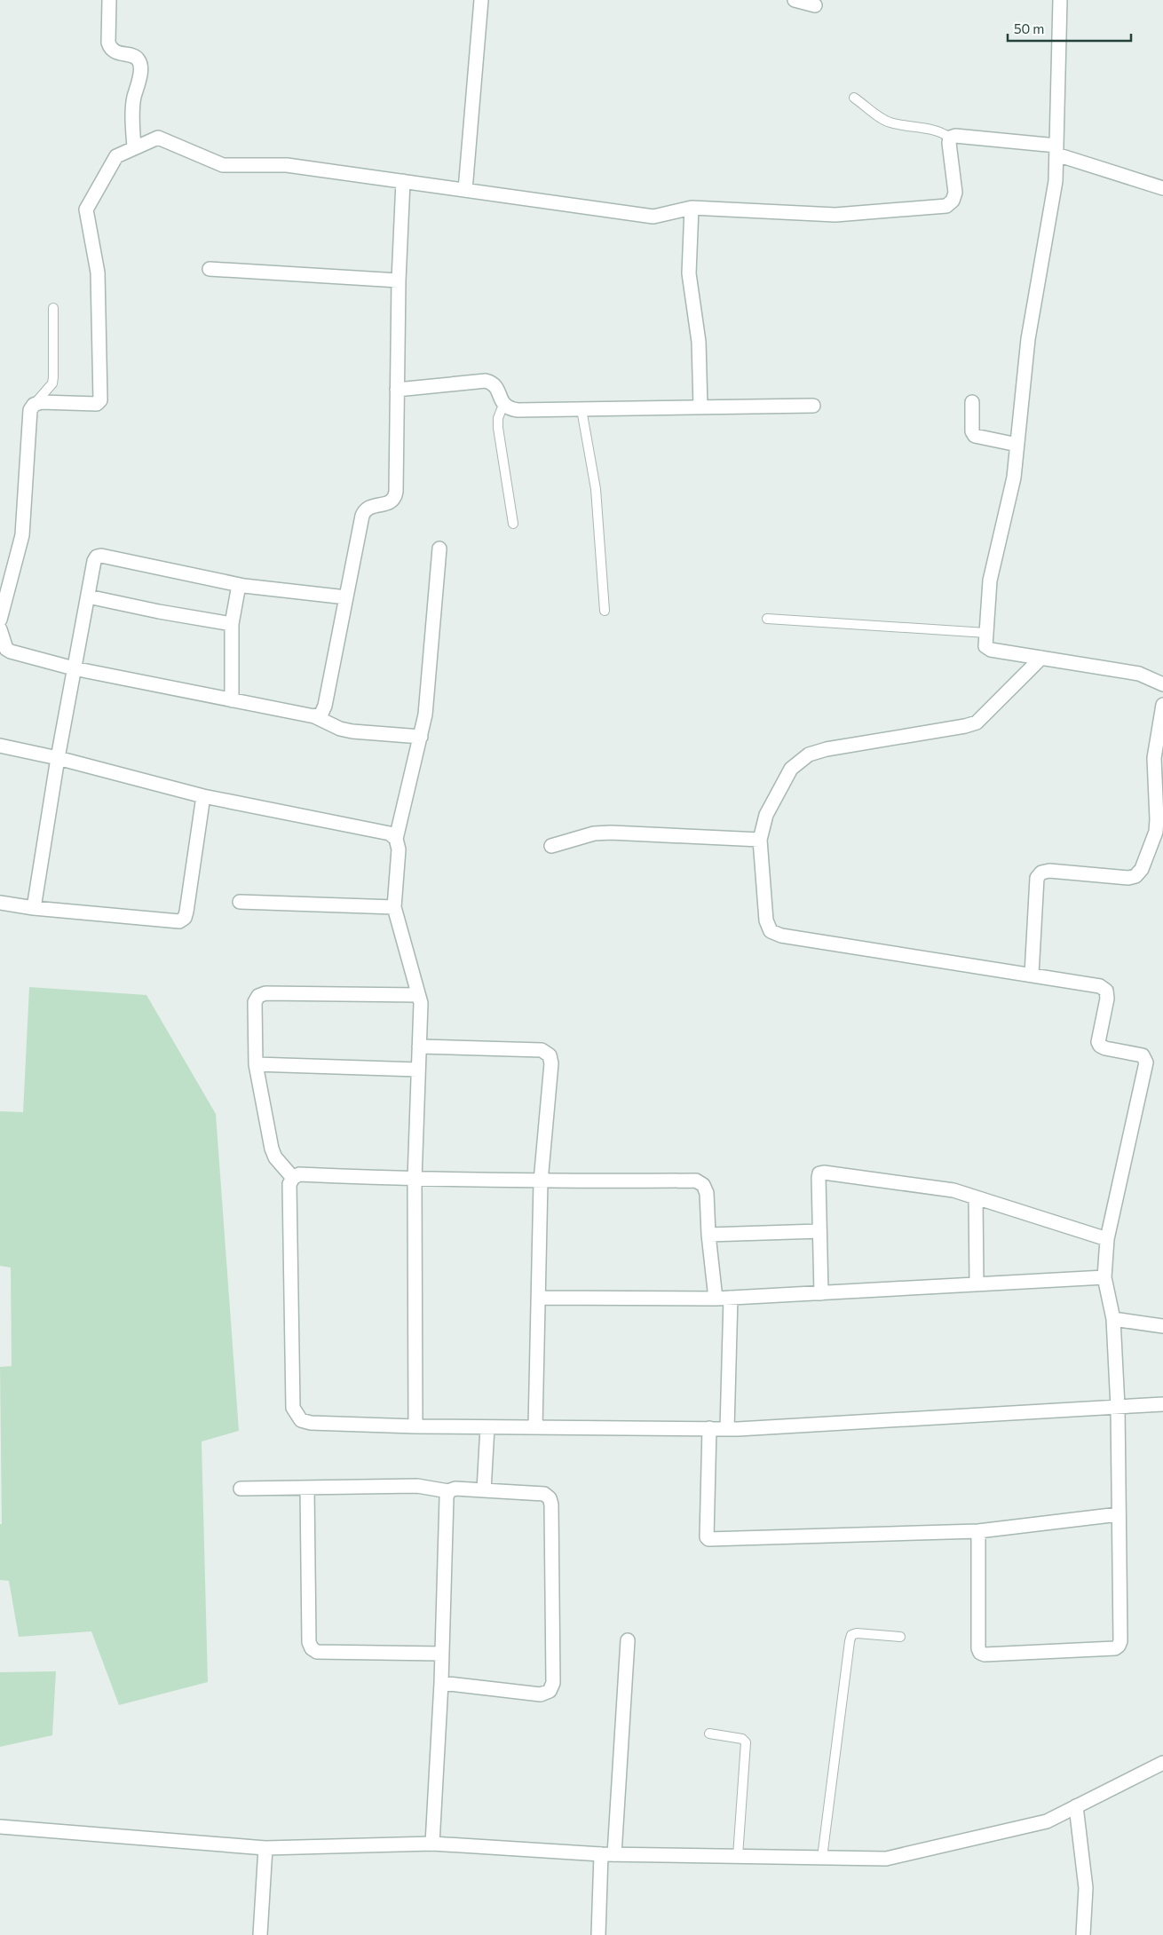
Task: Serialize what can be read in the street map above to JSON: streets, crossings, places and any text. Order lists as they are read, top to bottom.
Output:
{
  "scale_bar": "50 m"
}
